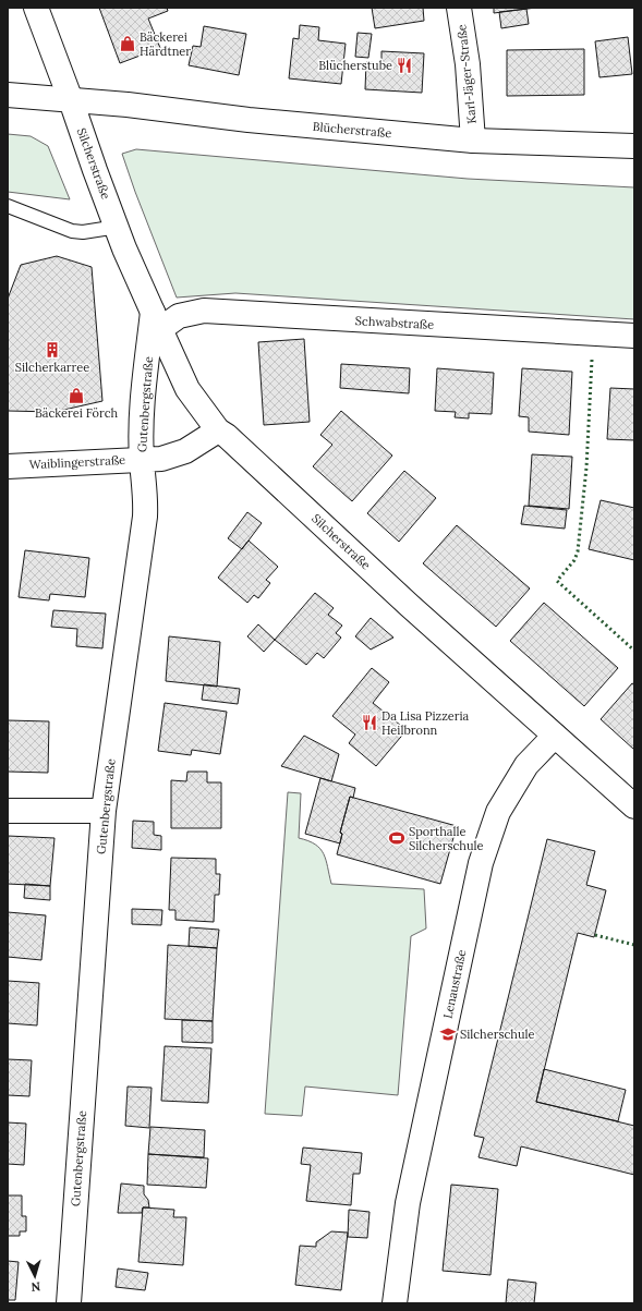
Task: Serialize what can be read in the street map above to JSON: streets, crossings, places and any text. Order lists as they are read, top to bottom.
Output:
{
  "streets": {
    "street": [
      "Karl-Jäger-Straße",
      "Blücherstraße",
      "Silcherstraße",
      "Schwabstraße",
      "Gutenbergstraße",
      "Waiblingerstraße",
      "Lenaustraße"
    ]
  },
  "crossings": [
    ["Karl-Jäger-Straße", "Blücherstraße"],
    ["Blücherstraße", "Silcherstraße"],
    ["Silcherstraße", "Schwabstraße"],
    ["Silcherstraße", "Gutenbergstraße"],
    ["Silcherstraße", "Waiblingerstraße"],
    ["Silcherstraße", "Lenaustraße"],
    ["Schwabstraße", "Gutenbergstraße"],
    ["Gutenbergstraße", "Waiblingerstraße"]
  ],
  "places": {
    "shop": ["Bäckerei Härdtner", "Bäckerei Förch"],
    "restaurant": ["Blücherstube", "Da Lisa Pizzeria Heilbronn"],
    "building": ["Silcherkarree"],
    "sports": ["Sporthalle Silcherschule"],
    "school or university": ["Silcherschule"]
  },
  "north": "bottom"
}
